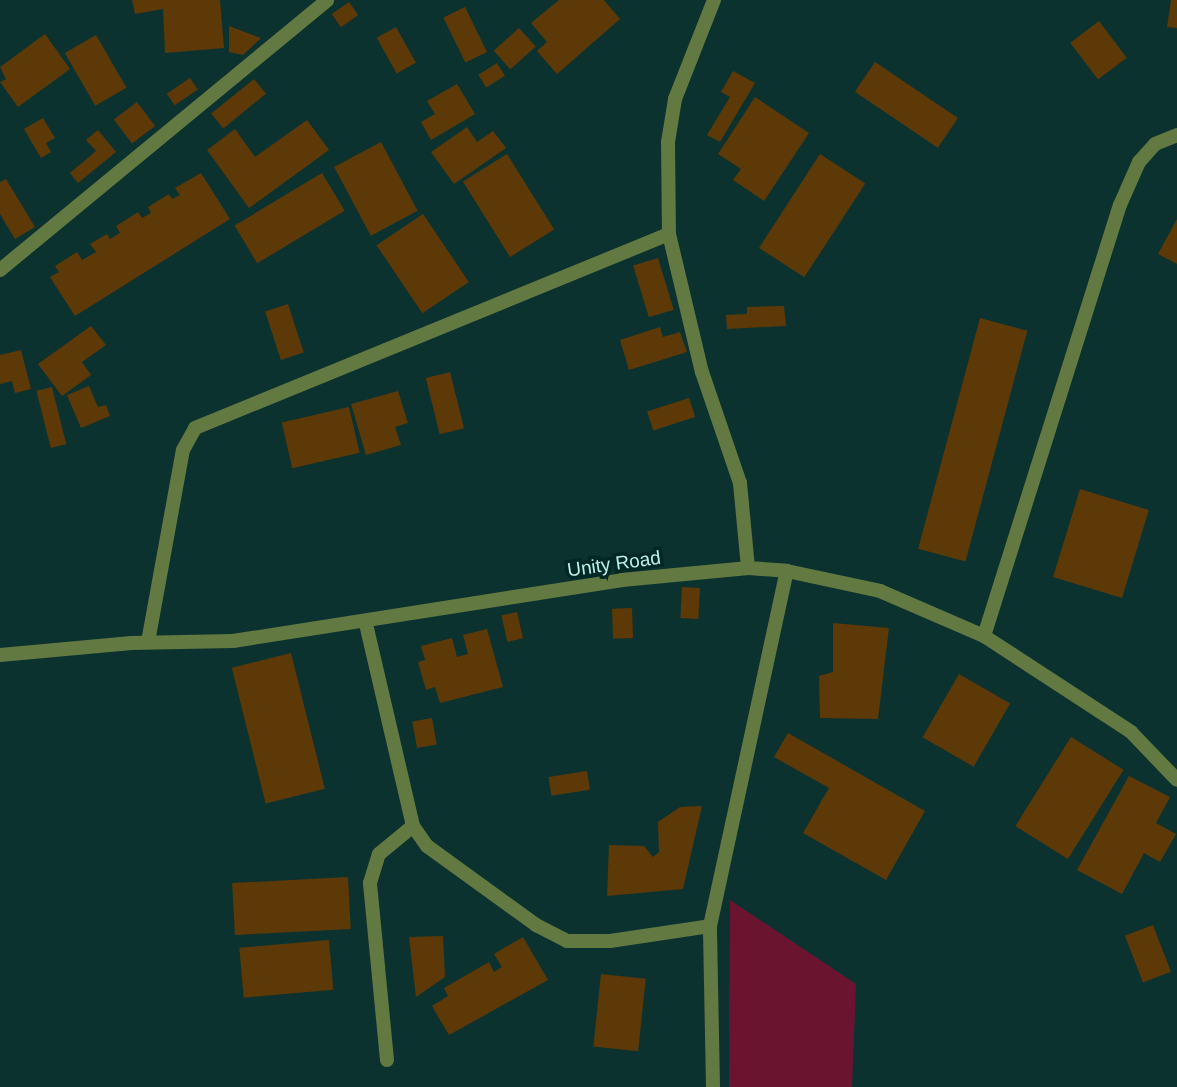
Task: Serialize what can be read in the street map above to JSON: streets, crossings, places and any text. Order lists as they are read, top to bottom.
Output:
{
  "streets": {
    "street": ["Unity Road"]
  }
}
